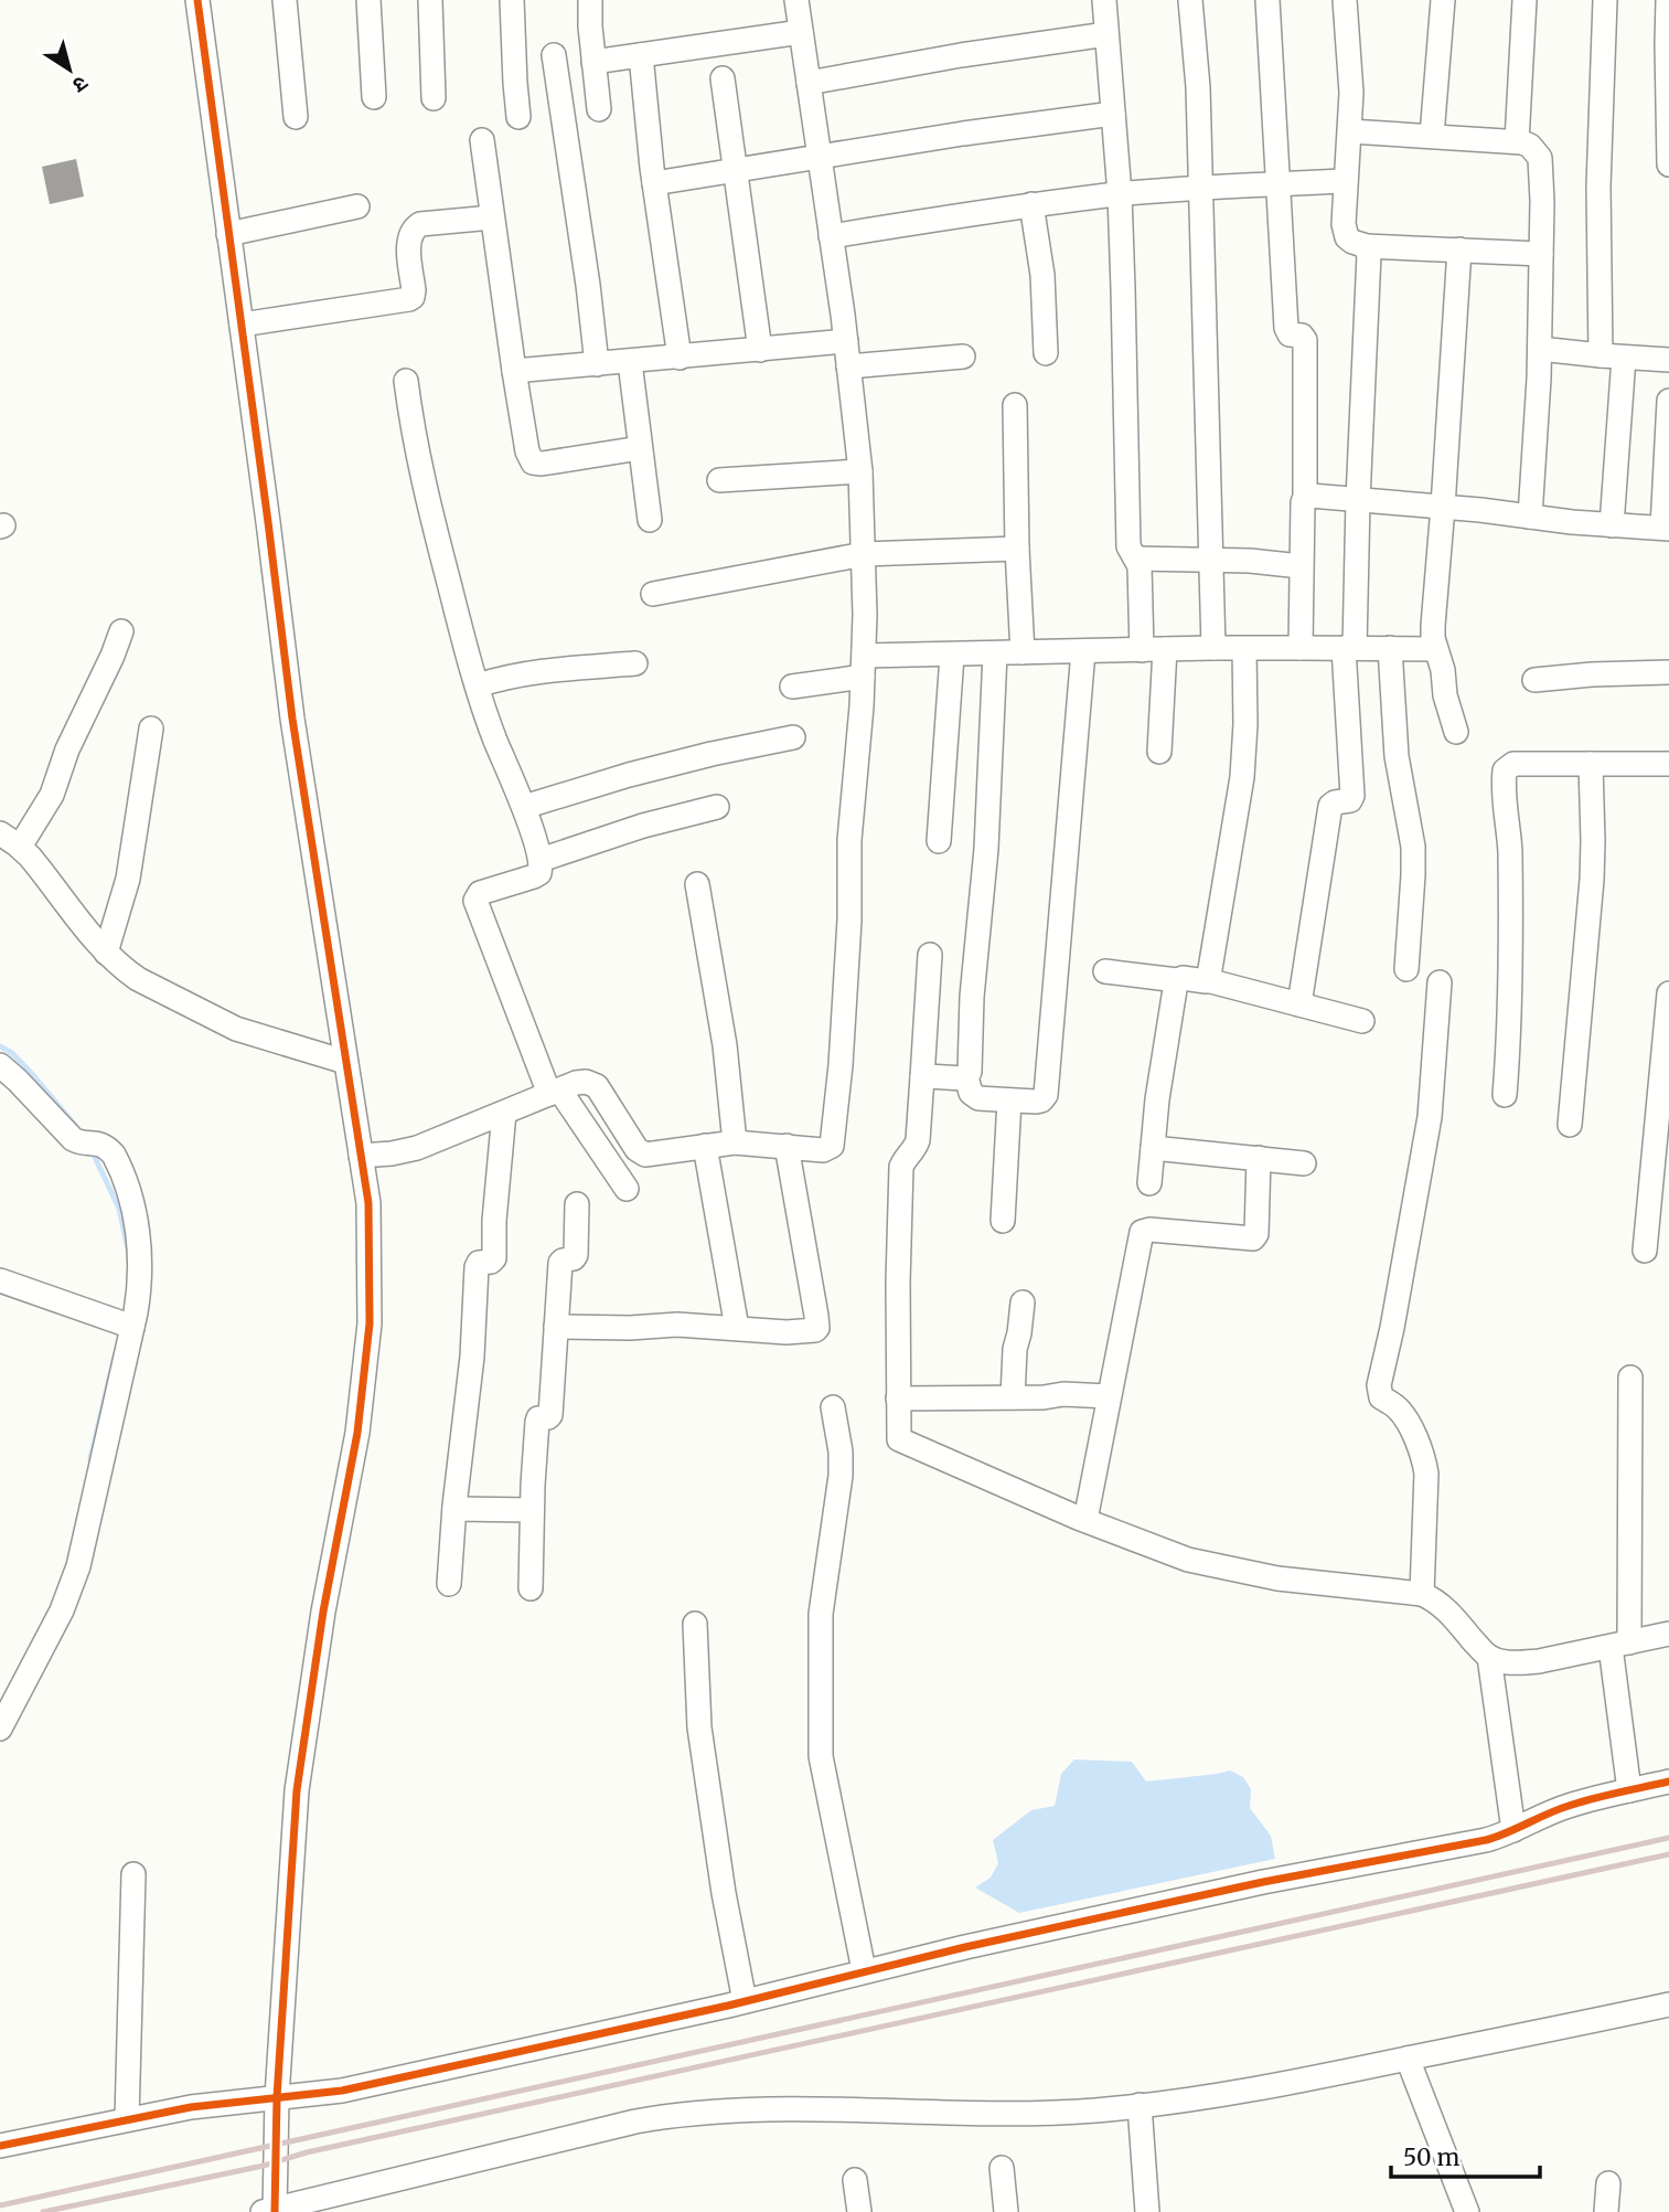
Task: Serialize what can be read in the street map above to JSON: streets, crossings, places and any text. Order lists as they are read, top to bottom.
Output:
{
  "scale_bar": "50 m",
  "north": "bottom right"
}
